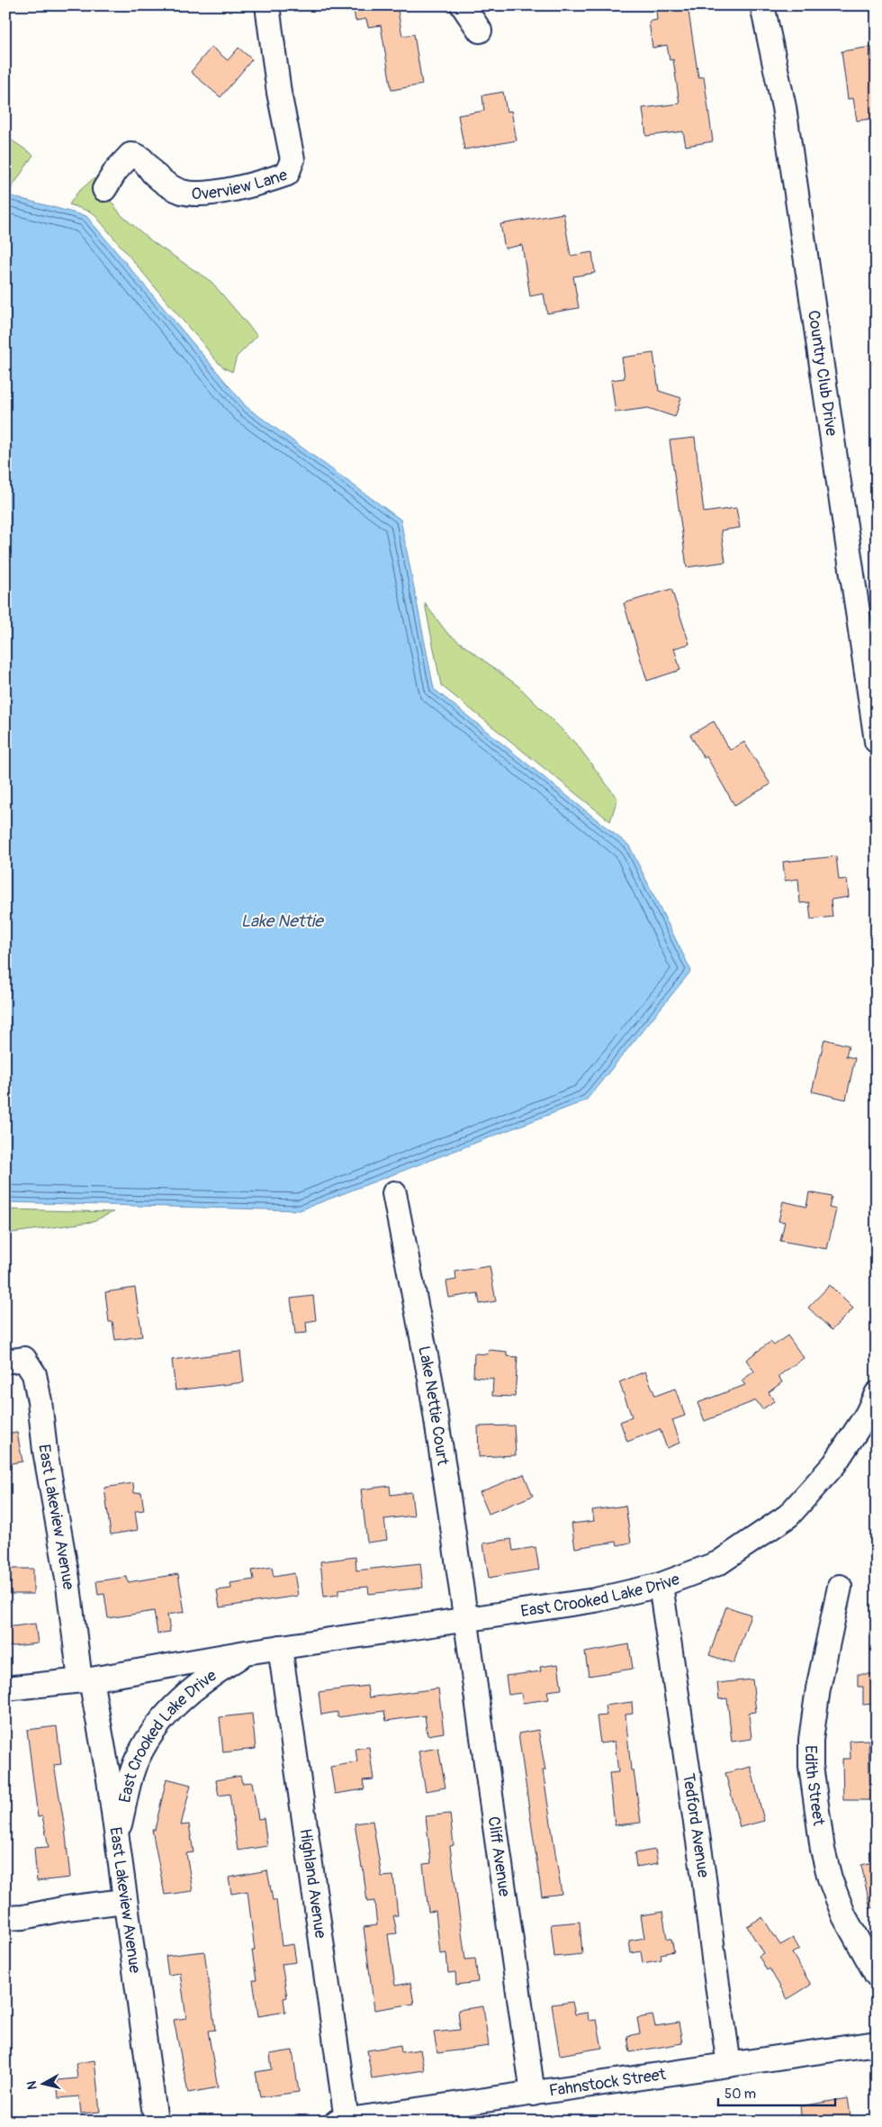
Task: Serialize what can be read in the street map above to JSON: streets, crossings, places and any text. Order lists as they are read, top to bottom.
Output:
{
  "streets": {
    "street": [
      "Overview Lane",
      "Country Club Drive",
      "Lake Nettie Court",
      "East Lakeview Avenue",
      "East Crooked Lake Drive",
      "Edith Street",
      "Tedford Avenue",
      "Cliff Avenue",
      "Highland Avenue",
      "Fahnstock Street"
    ]
  },
  "crossings": [
    ["Lake Nettie Court", "East Crooked Lake Drive"],
    ["Lake Nettie Court", "Cliff Avenue"],
    ["East Lakeview Avenue", "East Crooked Lake Drive"],
    ["East Crooked Lake Drive", "Tedford Avenue"],
    ["East Crooked Lake Drive", "Cliff Avenue"],
    ["East Crooked Lake Drive", "Highland Avenue"],
    ["Tedford Avenue", "Fahnstock Street"],
    ["Cliff Avenue", "Fahnstock Street"],
    ["Highland Avenue", "Fahnstock Street"]
  ],
  "water": ["Lake Nettie"],
  "scale_bar": "50 m",
  "north": "left"
}
